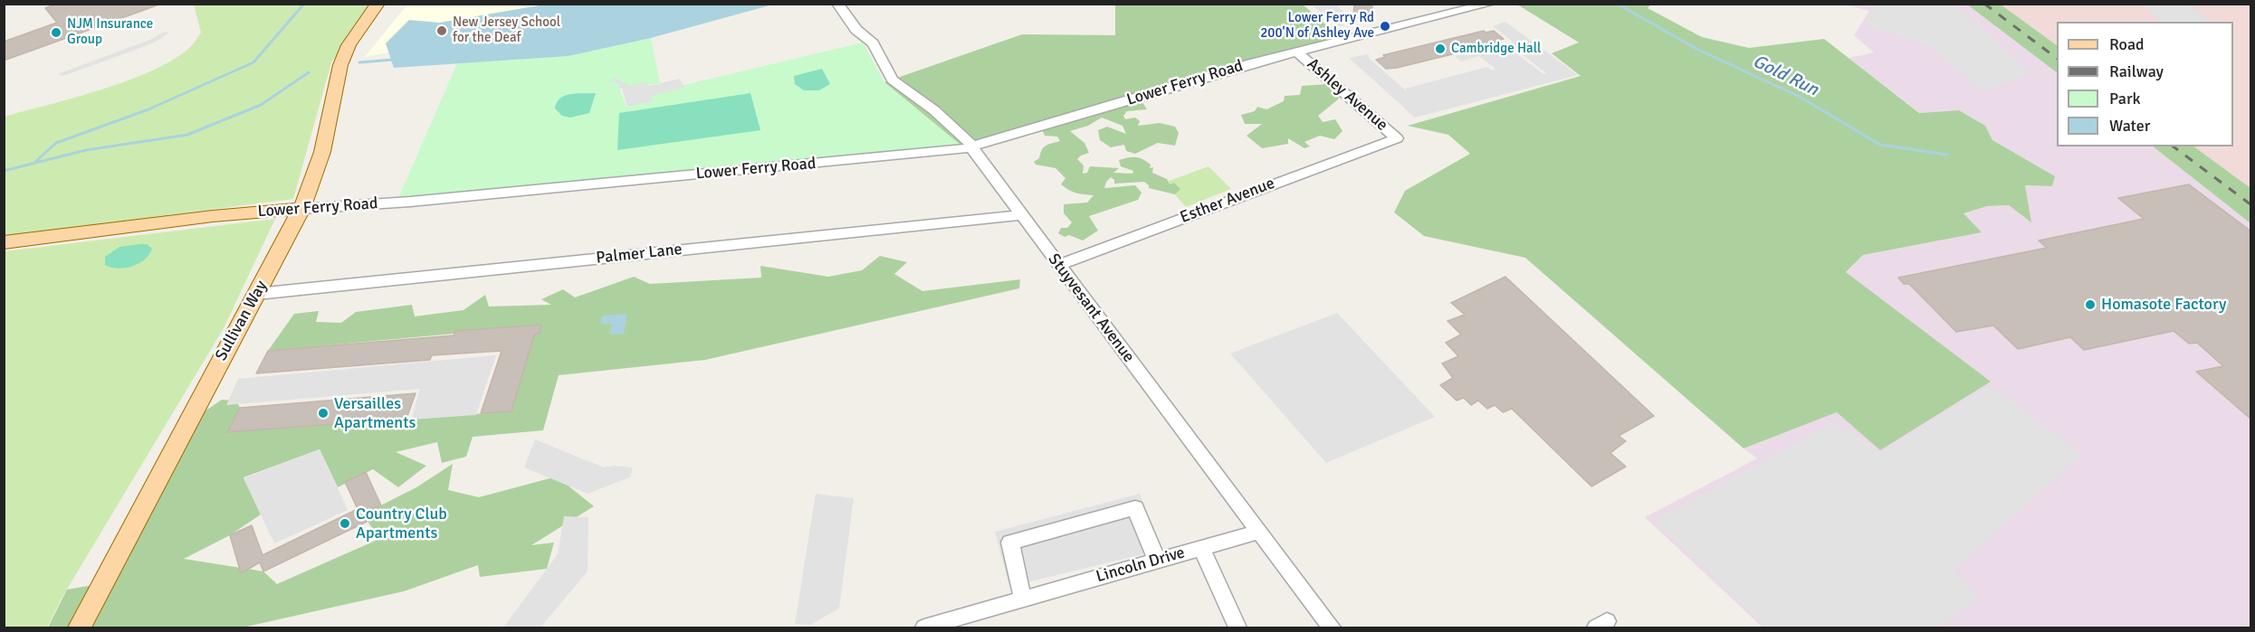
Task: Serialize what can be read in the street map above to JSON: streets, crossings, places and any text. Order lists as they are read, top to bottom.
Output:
{
  "streets": {
    "main road": ["Lower Ferry Road", "Sullivan Way"],
    "street": [
      "Ashley Avenue",
      "Esther Avenue",
      "Palmer Lane",
      "Stuyvesant Avenue",
      "Lincoln Drive"
    ]
  },
  "crossings": [
    ["Lower Ferry Road", "Ashley Avenue"],
    ["Lower Ferry Road", "Stuyvesant Avenue"],
    ["Lower Ferry Road", "Sullivan Way"],
    ["Ashley Avenue", "Esther Avenue"],
    ["Esther Avenue", "Stuyvesant Avenue"],
    ["Palmer Lane", "Stuyvesant Avenue"],
    ["Palmer Lane", "Sullivan Way"],
    ["Stuyvesant Avenue", "Lincoln Drive"]
  ],
  "water": ["Gold Run"],
  "places": [
    "Lower Ferry Rd 200'N of Ashley Ave",
    "New Jersey School for the Deaf",
    "NJM Insurance Group",
    "Cambridge Hall",
    "Homasote Factory",
    "Versailles Apartments",
    "Country Club Apartments"
  ],
  "legend": [
    "Road",
    "Railway",
    "Park",
    "Water"
  ]
}
